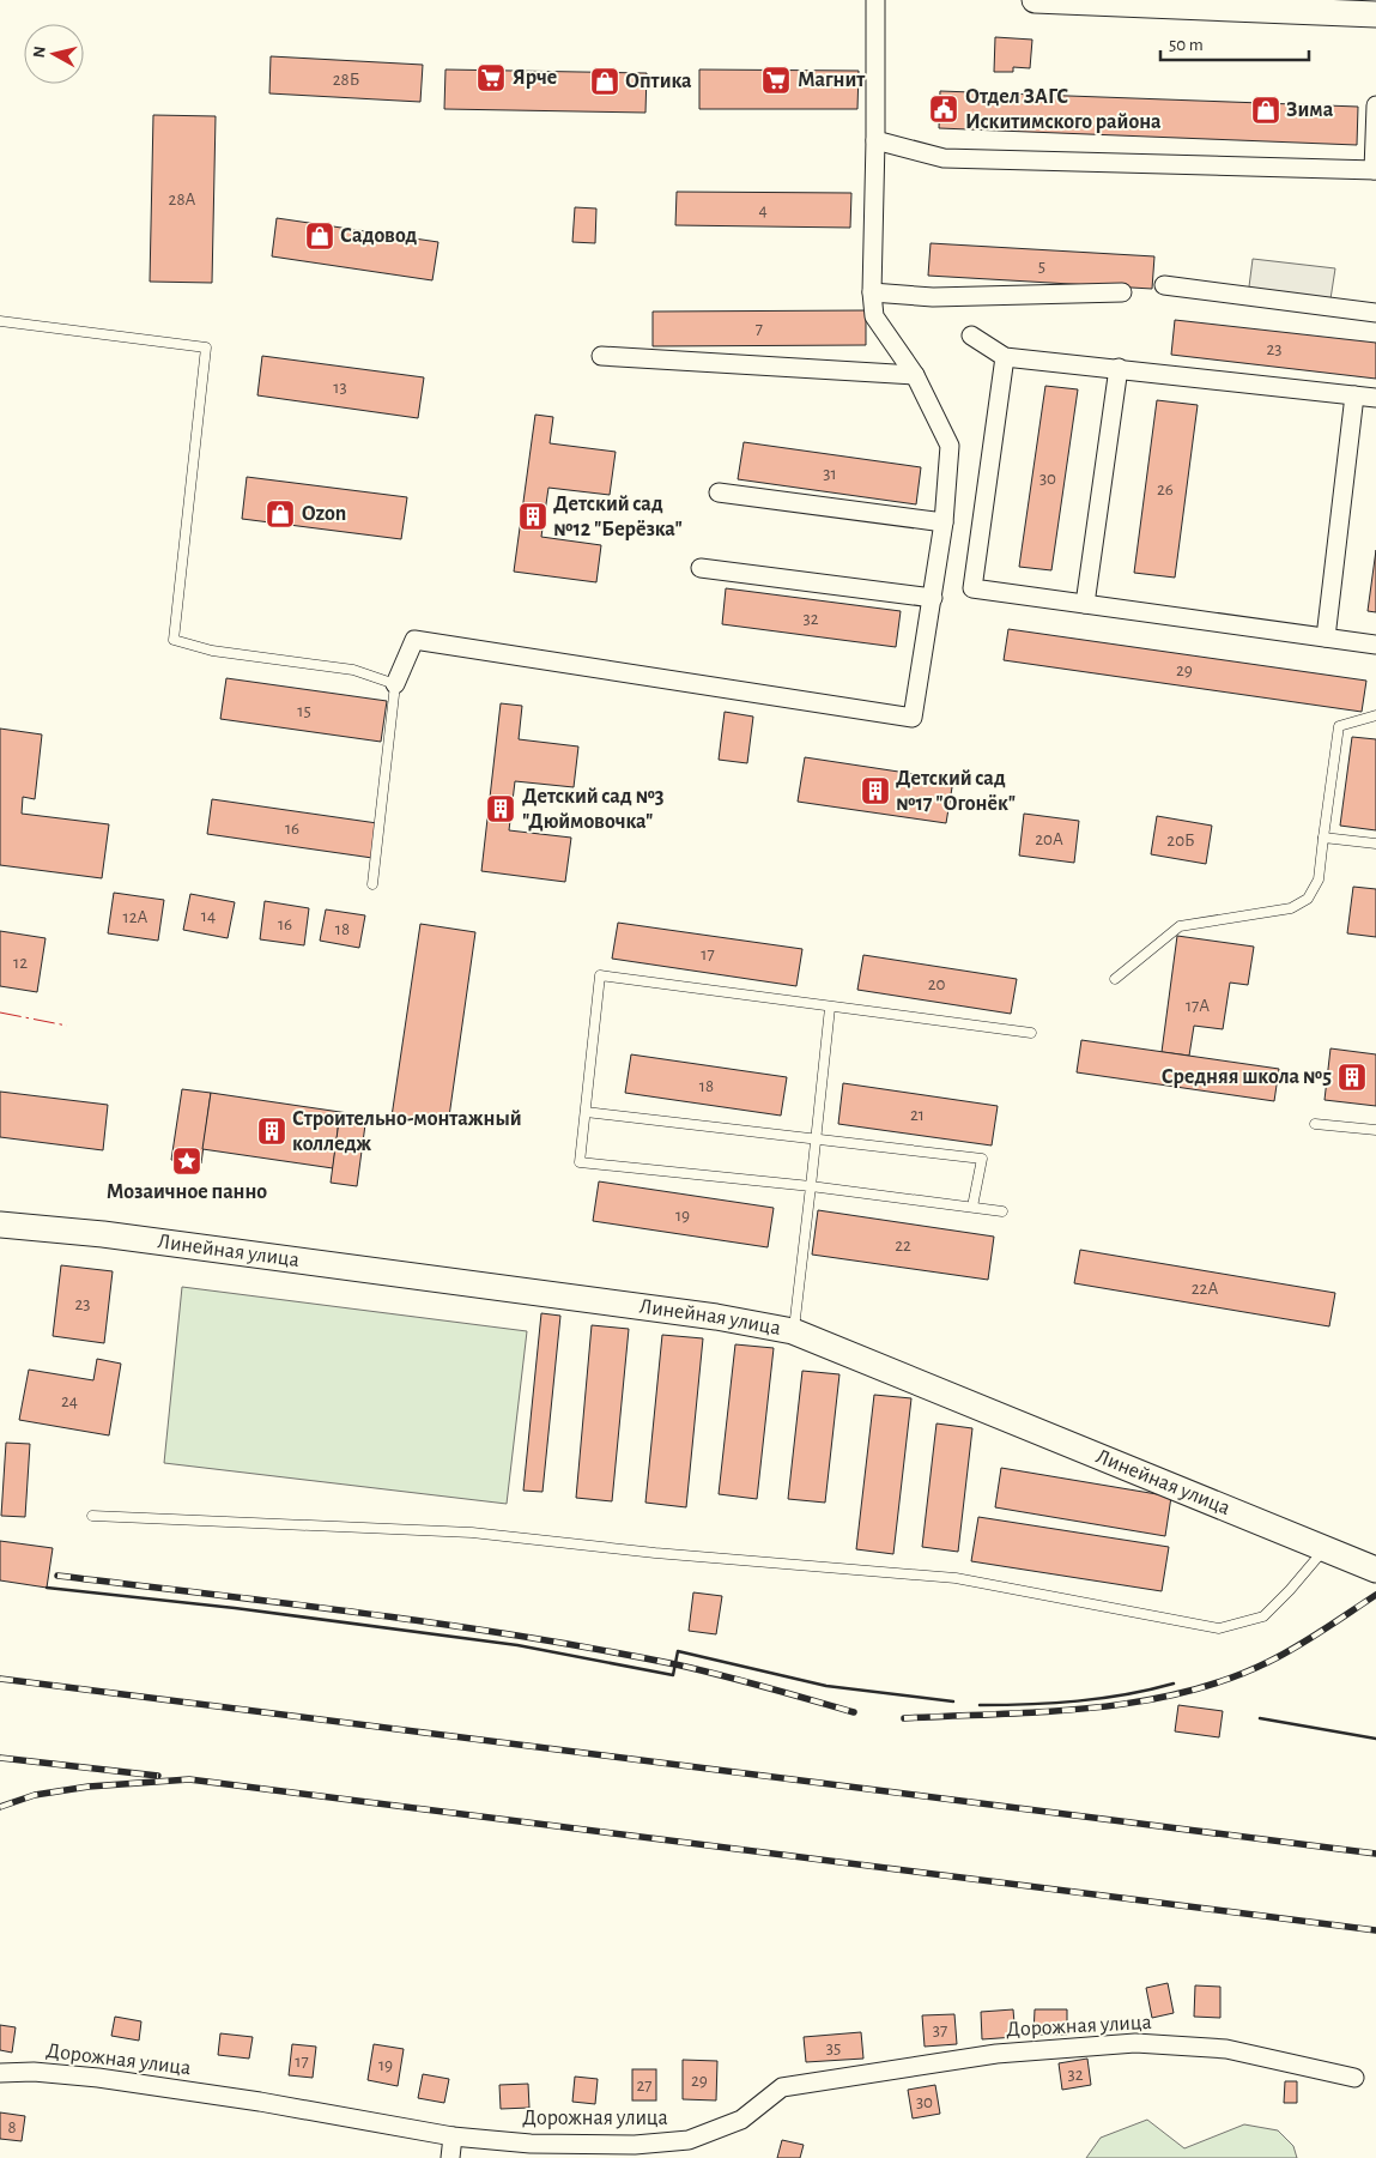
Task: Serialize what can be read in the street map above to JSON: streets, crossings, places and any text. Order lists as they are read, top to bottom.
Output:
{
  "streets": {
    "main road": ["Линейная улица"],
    "street": ["Дорожная улица"]
  },
  "places": {
    "supermarket": ["Ярче", "Магнит"],
    "shop": [
      "Оптика",
      "Зима",
      "Садовод",
      "Ozon"
    ],
    "public building": ["Отдел ЗАГС Искитимского района"],
    "building": [
      "Детский сад №12 \"Берёзка\"",
      "Детский сад №17 \"Огонёк\"",
      "Детский сад №3 \"Дюймовочка\"",
      "Средняя школа №5",
      "Строительно-монтажный колледж"
    ],
    "place": ["Мозаичное панно"]
  },
  "house_numbers": [
    "28Б",
    "28А",
    "4",
    "5",
    "7",
    "23",
    "13",
    "31",
    "30",
    "26",
    "32",
    "29",
    "15",
    "16",
    "20А",
    "20Б",
    "14",
    "12А",
    "16",
    "18",
    "17",
    "12",
    "20",
    "17А",
    "18",
    "21",
    "19",
    "22",
    "22А",
    "23",
    "24",
    "37",
    "35",
    "17",
    "19",
    "32",
    "29",
    "27",
    "30",
    "8"
  ],
  "scale_bar": "50 m",
  "north": "left"
}
